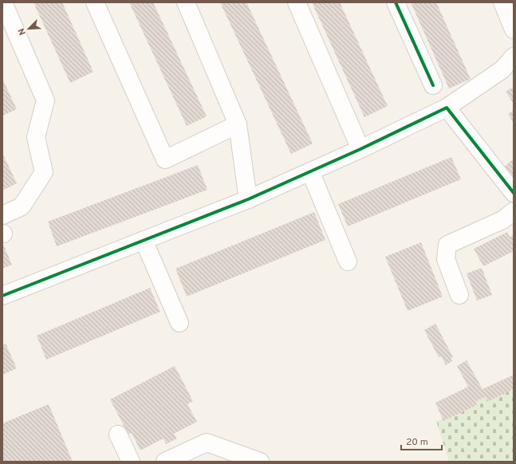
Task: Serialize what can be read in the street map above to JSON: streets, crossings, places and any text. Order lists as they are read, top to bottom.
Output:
{
  "scale_bar": "20 m",
  "north": "bottom left"
}
